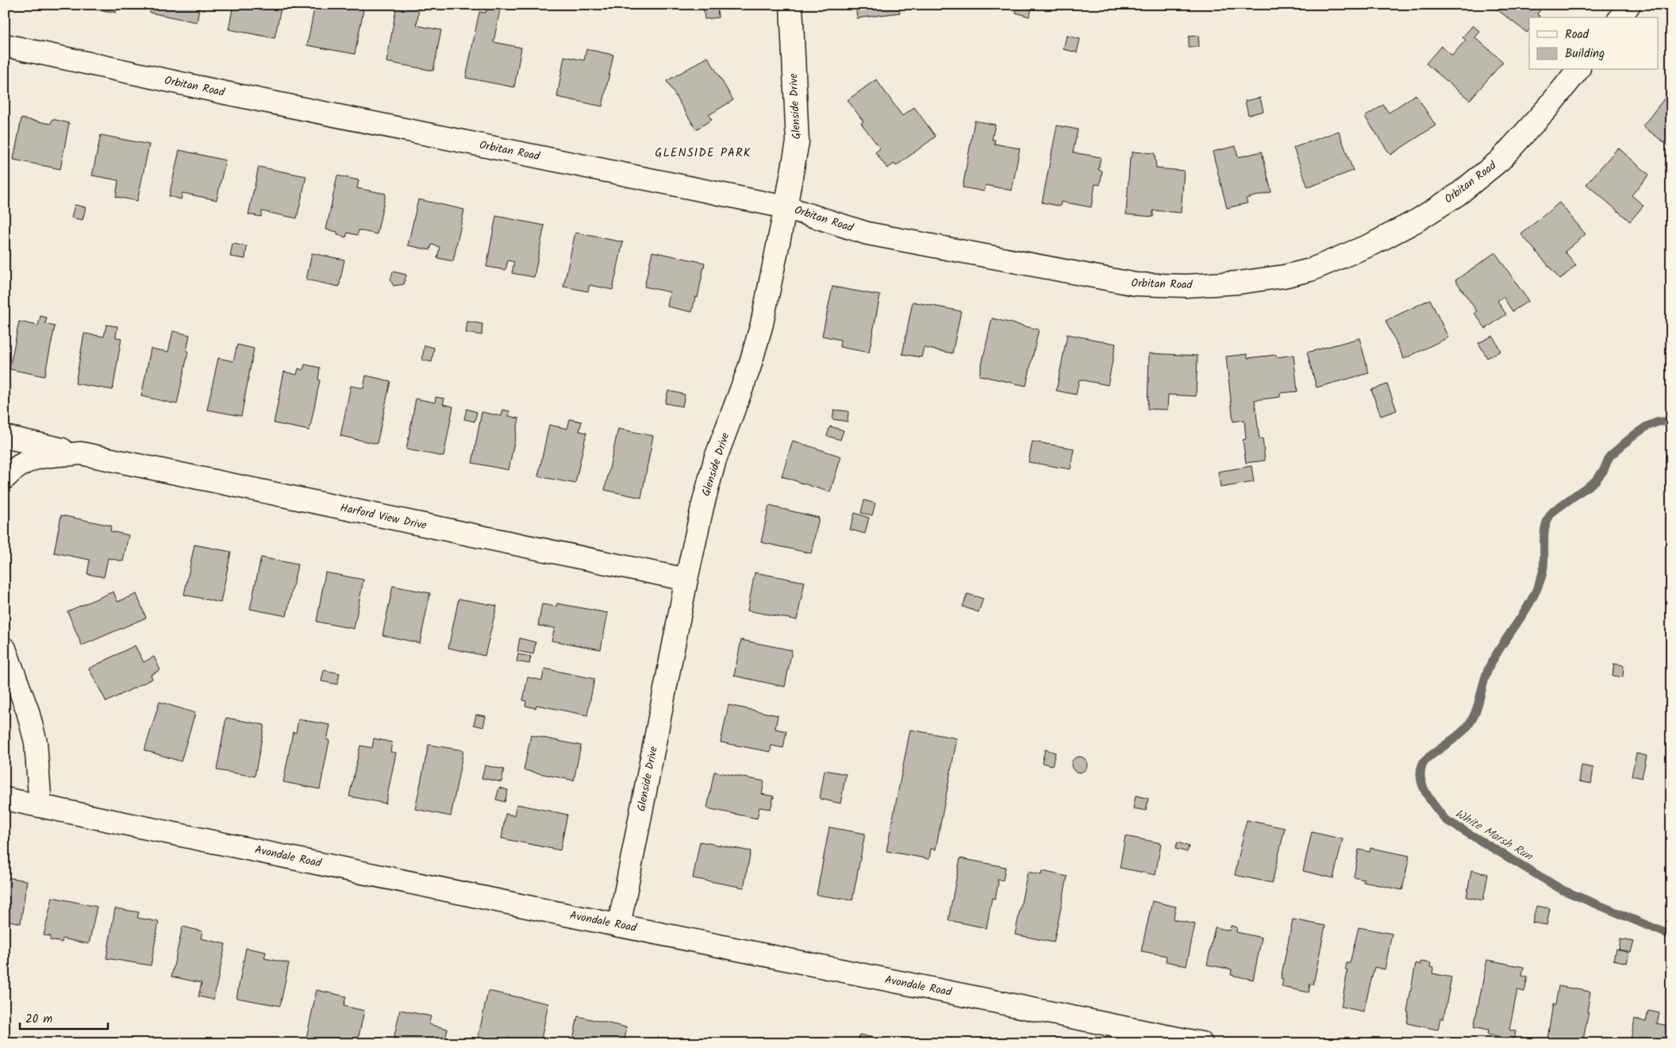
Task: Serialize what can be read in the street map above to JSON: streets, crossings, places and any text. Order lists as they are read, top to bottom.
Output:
{
  "streets": {
    "street": [
      "Orbitan Road",
      "Glenside Drive",
      "Harford View Drive",
      "Avondale Road"
    ]
  },
  "crossings": [
    ["Orbitan Road", "Glenside Drive"],
    ["Glenside Drive", "Harford View Drive"],
    ["Glenside Drive", "Avondale Road"]
  ],
  "districts": ["GLENSIDE PARK"],
  "water": ["White Marsh Run"],
  "legend": ["Road", "Building"],
  "scale_bar": "20 m"
}
